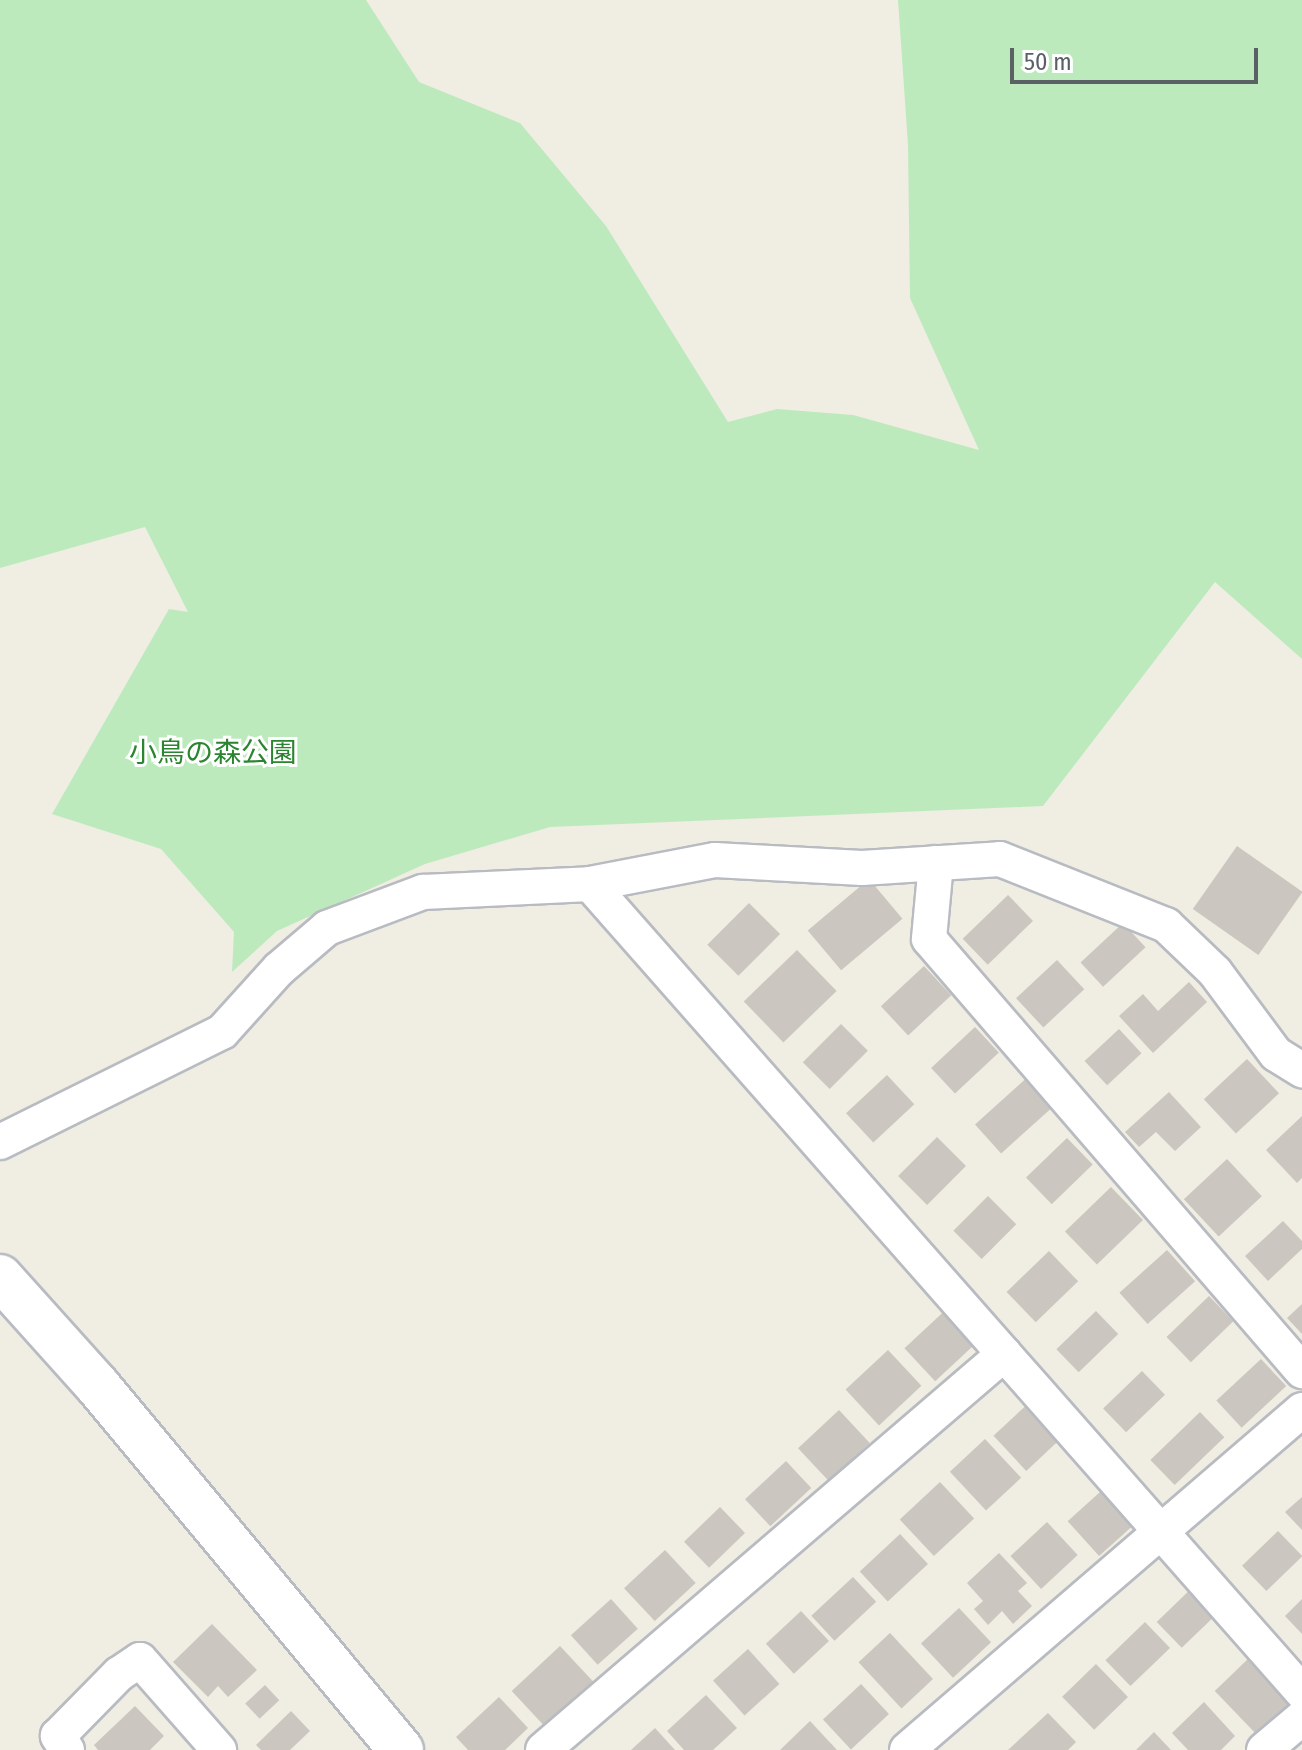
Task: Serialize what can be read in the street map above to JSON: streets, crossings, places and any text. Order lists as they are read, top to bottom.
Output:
{
  "parks": ["小鳥の森公園"],
  "scale_bar": "50 m"
}
